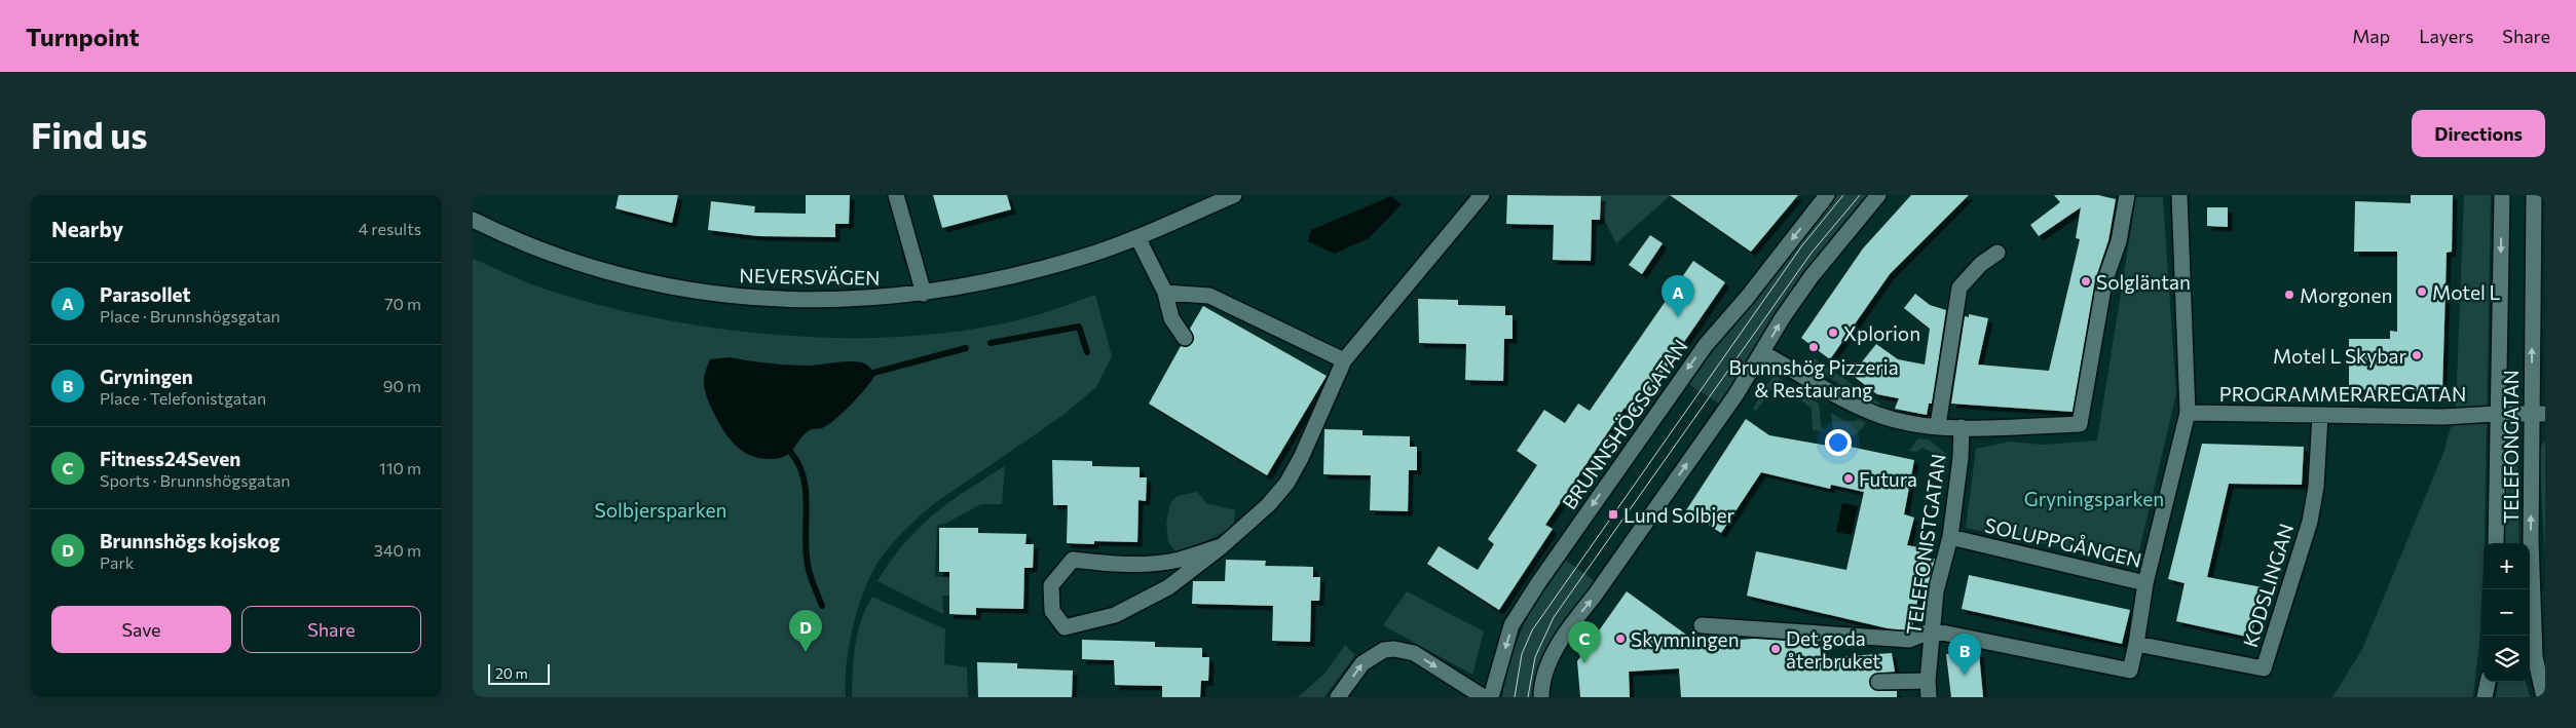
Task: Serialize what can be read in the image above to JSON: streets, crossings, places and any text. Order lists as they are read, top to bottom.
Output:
{
  "streets": {
    "street": [
      "NEVERSVÄGEN",
      "PROGRAMMERAREGATAN",
      "BRUNNSHÖGSGATAN",
      "TELEFONGATAN",
      "SOLUPPGÅNGEN",
      "TELEFONISTGATAN",
      "KODSLINGAN"
    ]
  },
  "crossings": [
    ["PROGRAMMERAREGATAN", "TELEFONGATAN"],
    ["PROGRAMMERAREGATAN", "SOLUPPGÅNGEN"],
    ["PROGRAMMERAREGATAN", "KODSLINGAN"],
    ["SOLUPPGÅNGEN", "TELEFONISTGATAN"]
  ],
  "parks": ["Gryningsparken", "Solbjersparken"],
  "places": {
    "other": [
      "Solgläntan",
      "Motel L",
      "Morgonen",
      "Xplorion",
      "Brunnshög Pizzeria & Restaurang",
      "Motel L Skybar",
      "Futura",
      "Skymningen",
      "Det goda återbruket"
    ],
    "transit": ["Lund Solbjer"]
  },
  "scale_bar": "20 m",
  "page": {
    "header": "Turnpoint",
    "nav": ["Map", "Layers", "Share"],
    "buttons": [
      "Directions",
      ["Save", "Share"]
    ],
    "title": "Find us",
    "heading": ["Nearby", "4 results"],
    "list": [
      {
        "mark": "A",
        "name": "Parasollet",
        "note": "Place · Brunnshögsgatan",
        "value": "70 m"
      },
      {
        "mark": "B",
        "name": "Gryningen",
        "note": "Place · Telefonistgatan",
        "value": "90 m"
      },
      {
        "mark": "C",
        "name": "Fitness24Seven",
        "note": "Sports · Brunnshögsgatan",
        "value": "110 m"
      },
      {
        "mark": "D",
        "name": "Brunnshögs kojskog",
        "note": "Park",
        "value": "340 m"
      }
    ],
    "pins": [
      "A",
      "D",
      "C",
      "B"
    ],
    "map_buttons": ["+", "−"],
    "scale": "20 m"
  }
}
